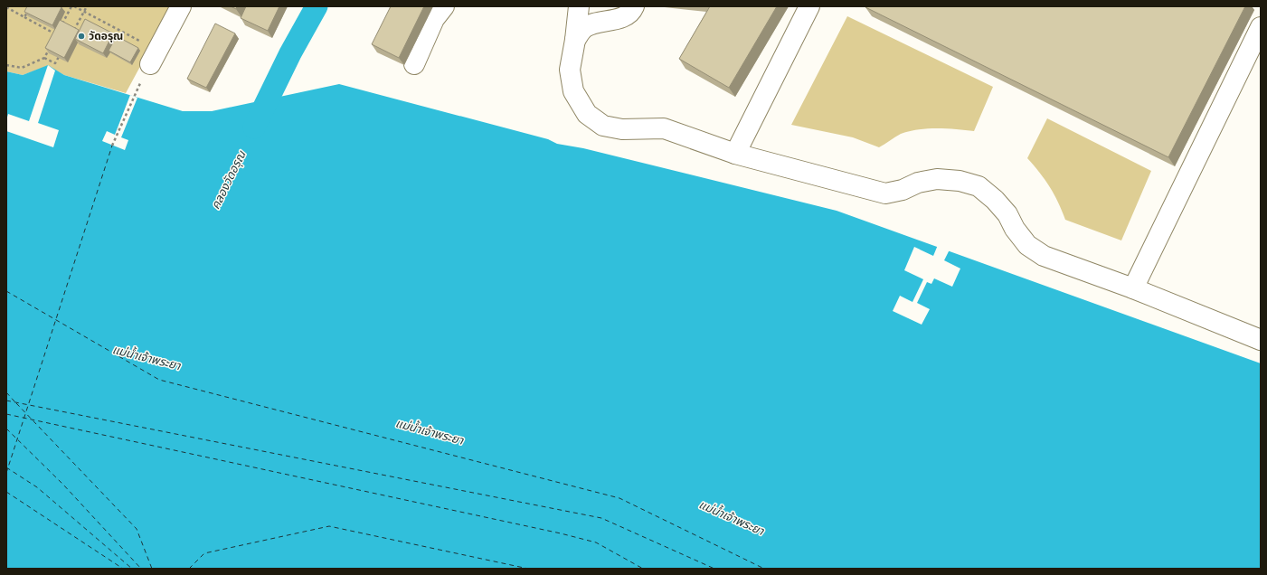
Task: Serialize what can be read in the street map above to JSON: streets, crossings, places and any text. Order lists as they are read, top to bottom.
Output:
{
  "water": ["คลองวัดอรุณ", "แม่น้ำเจ้าพระยา"],
  "places": ["วัดอรุณ"]
}
